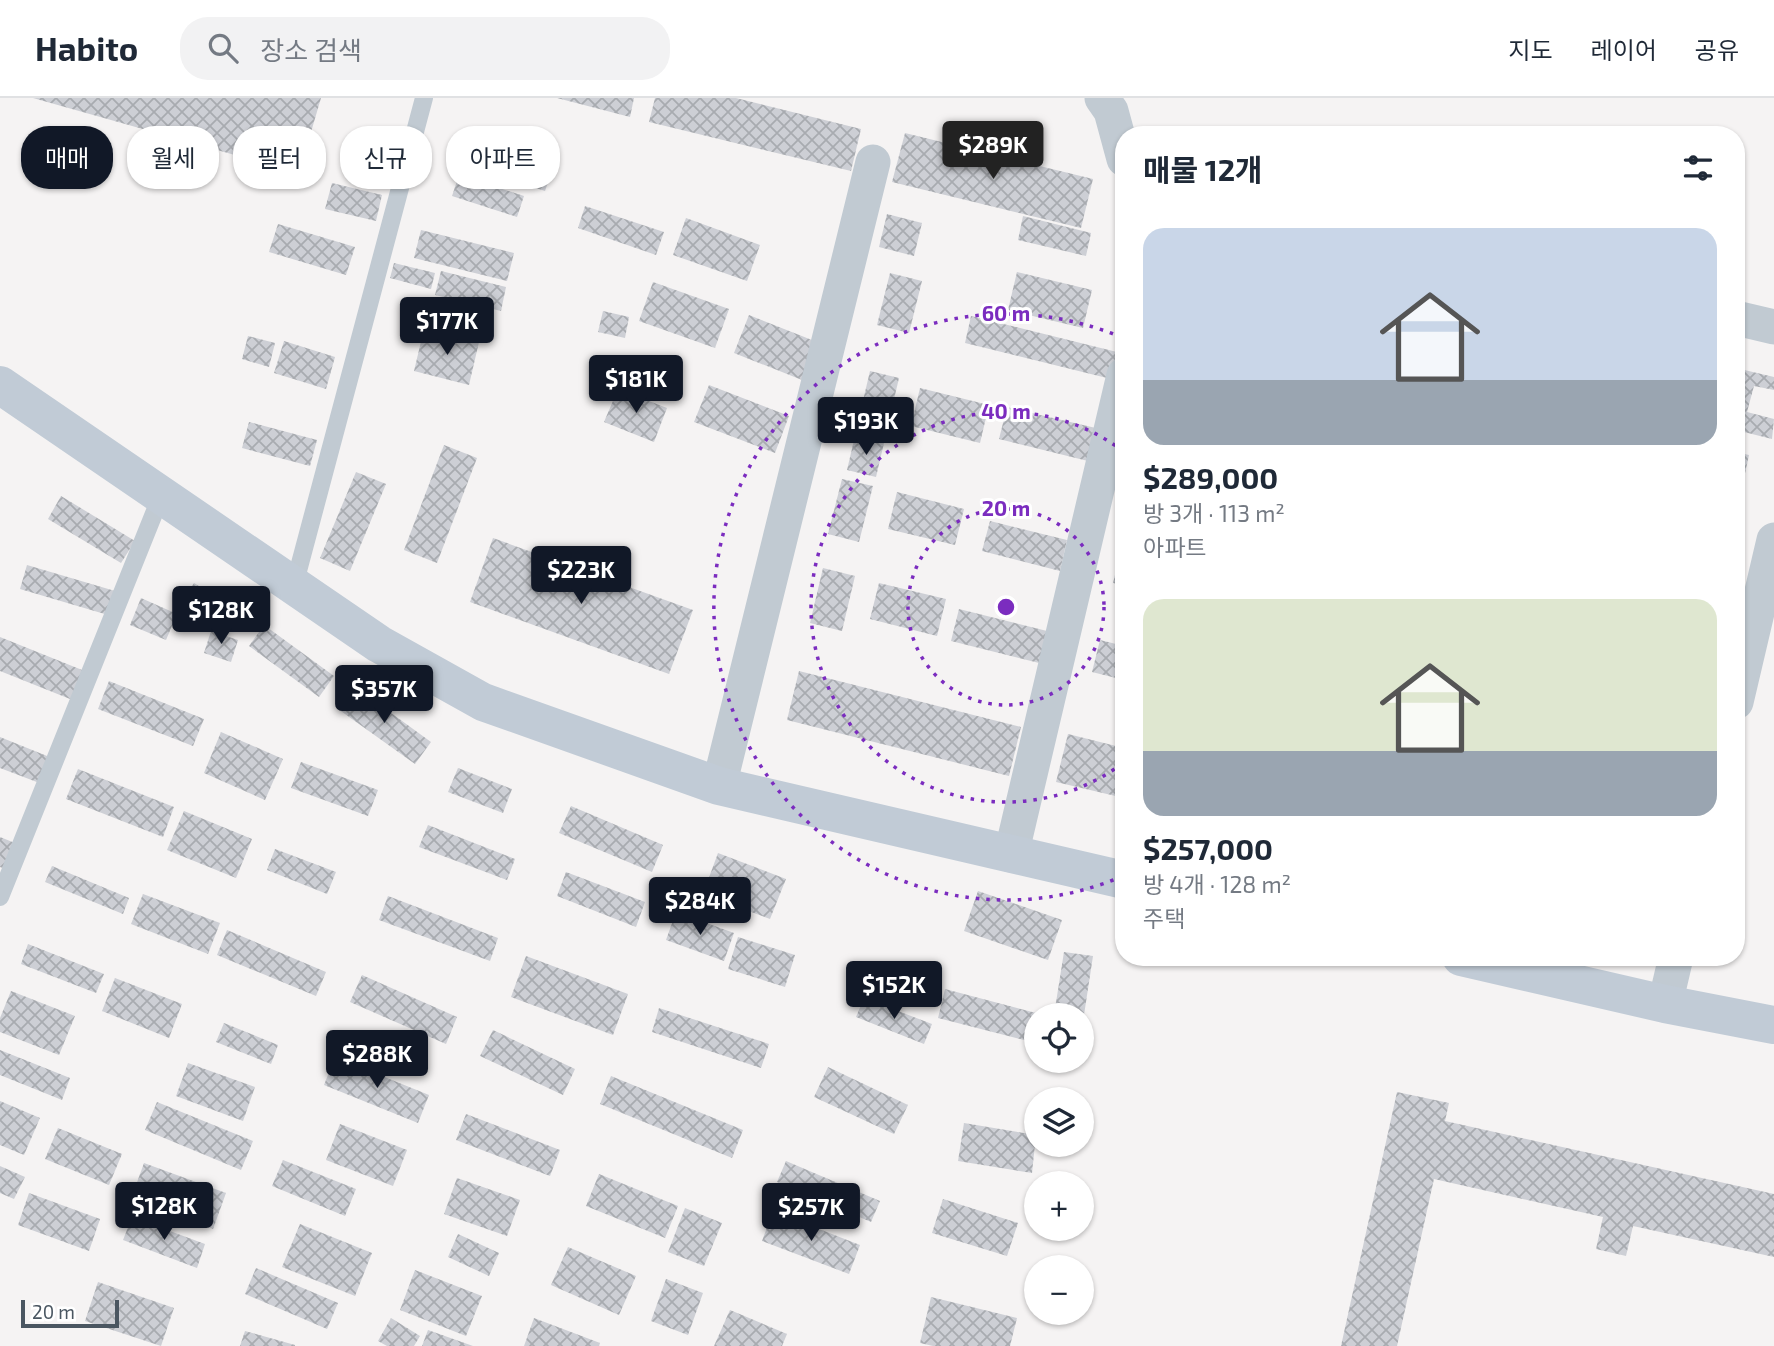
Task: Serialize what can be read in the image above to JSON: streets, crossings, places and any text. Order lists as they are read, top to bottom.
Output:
{
  "scale_bar": "20 m",
  "page": {
    "header": "Habito",
    "search": "장소 검색",
    "nav": ["지도", "레이어", "공유"],
    "price": [
      "$289K",
      "$177K",
      "$181K",
      "$193K",
      "$223K",
      "$128K",
      "$357K",
      "$284K",
      "$152K",
      "$288K",
      "$128K",
      "$257K"
    ],
    "chip": [
      "매매",
      "월세",
      "필터",
      "신규",
      "아파트"
    ],
    "heading": "매물 12개",
    "list": [
      {
        "name": "$289,000",
        "note": "방 3개 · 113 m² · 아파트"
      },
      {
        "name": "$257,000",
        "note": "방 4개 · 128 m² · 주택"
      }
    ],
    "map_buttons": ["+", "−"],
    "scale": "20 m"
  },
  "rings": ["60 m", "40 m", "20 m"]
}
